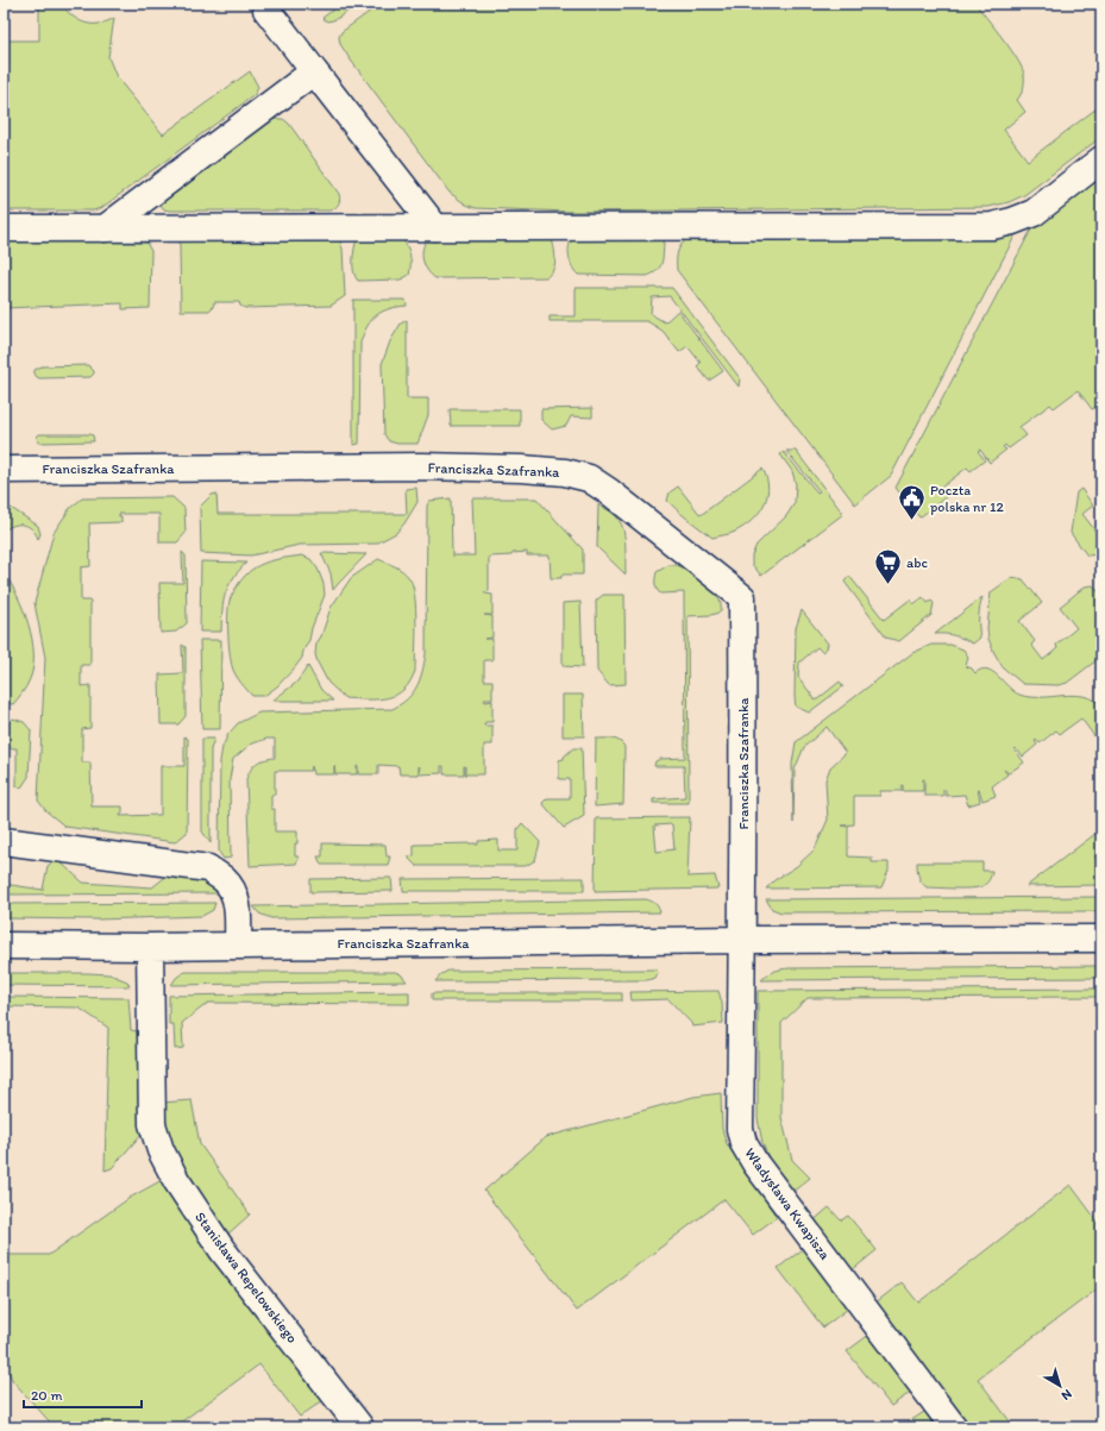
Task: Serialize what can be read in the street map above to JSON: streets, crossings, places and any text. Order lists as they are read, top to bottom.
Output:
{
  "streets": {
    "street": ["Franciszka Szafranka", "Władysława Kwapisza", "Stanisława Repelowskiego"]
  },
  "crossings": [
    ["Franciszka Szafranka", "Władysława Kwapisza"],
    ["Franciszka Szafranka", "Stanisława Repelowskiego"]
  ],
  "places": {
    "public building": ["Poczta polska nr 12"],
    "supermarket": ["abc"]
  },
  "scale_bar": "20 m",
  "north": "bottom right"
}
